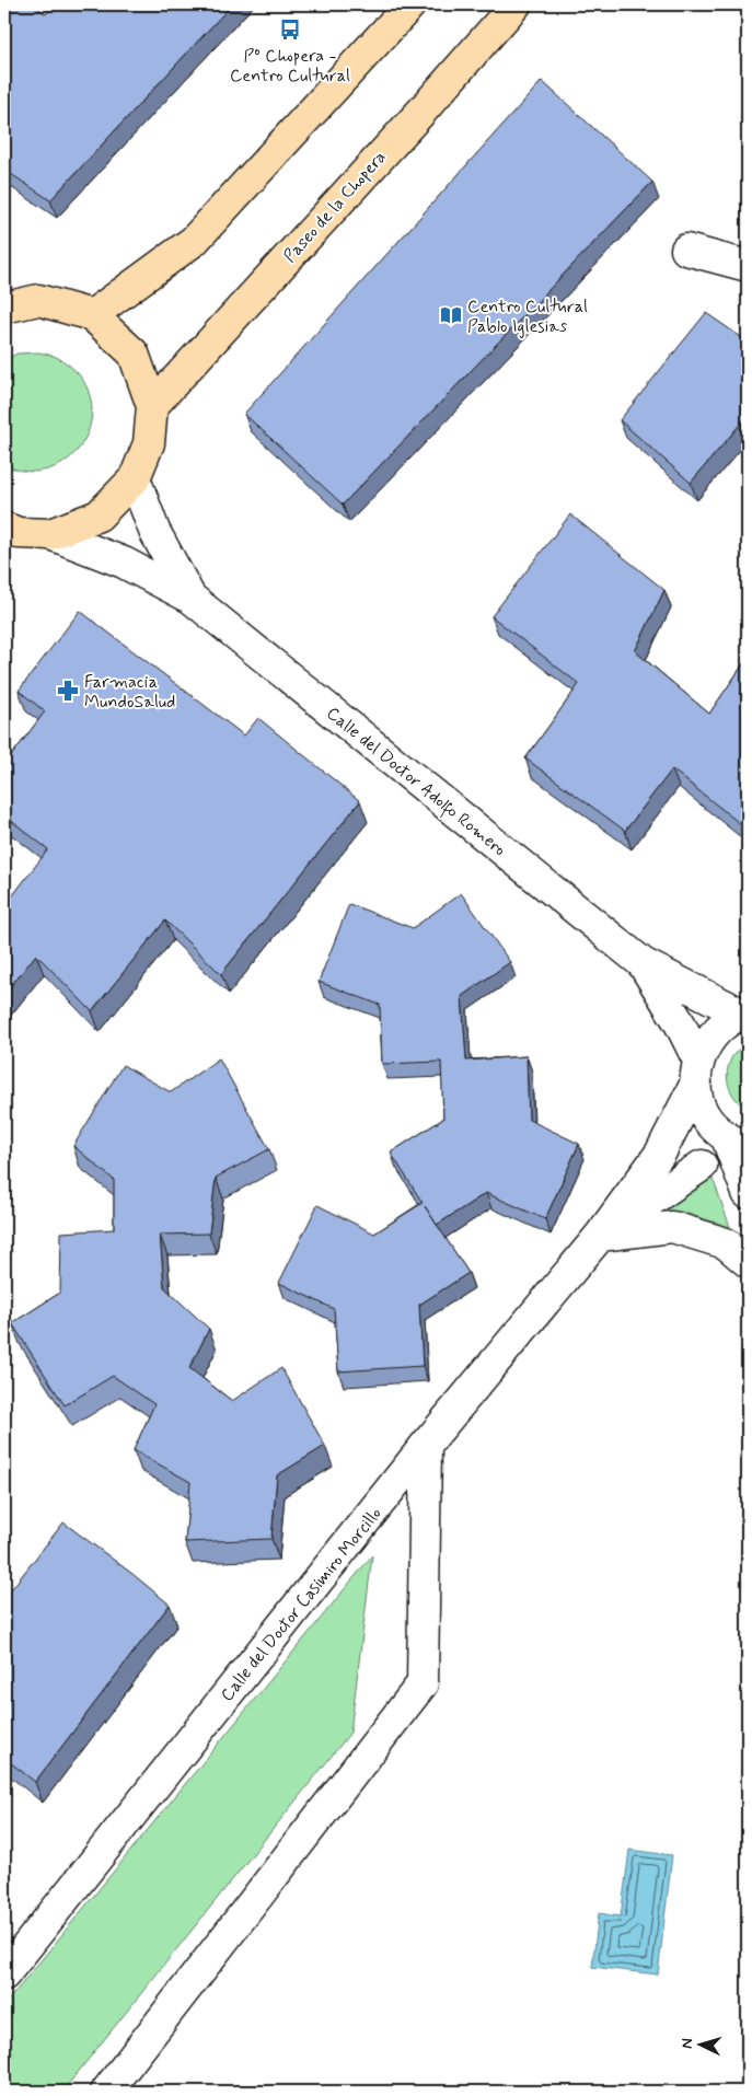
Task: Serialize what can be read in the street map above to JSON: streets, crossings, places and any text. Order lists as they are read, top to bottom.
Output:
{
  "streets": {
    "main road": ["Paseo de la Chopera"],
    "street": ["Calle del Doctor Adolfo Romero", "Calle del Doctor Casimiro Morcillo"]
  },
  "crossings": [
    ["Calle del Doctor Adolfo Romero", "Calle del Doctor Casimiro Morcillo"]
  ],
  "places": {
    "bus stop": ["Pº Chopera - Centro Cultural"],
    "library": ["Centro Cultural Pablo Iglesias"],
    "pharmacy": ["Farmacia MundoSalud"]
  },
  "north": "left"
}
